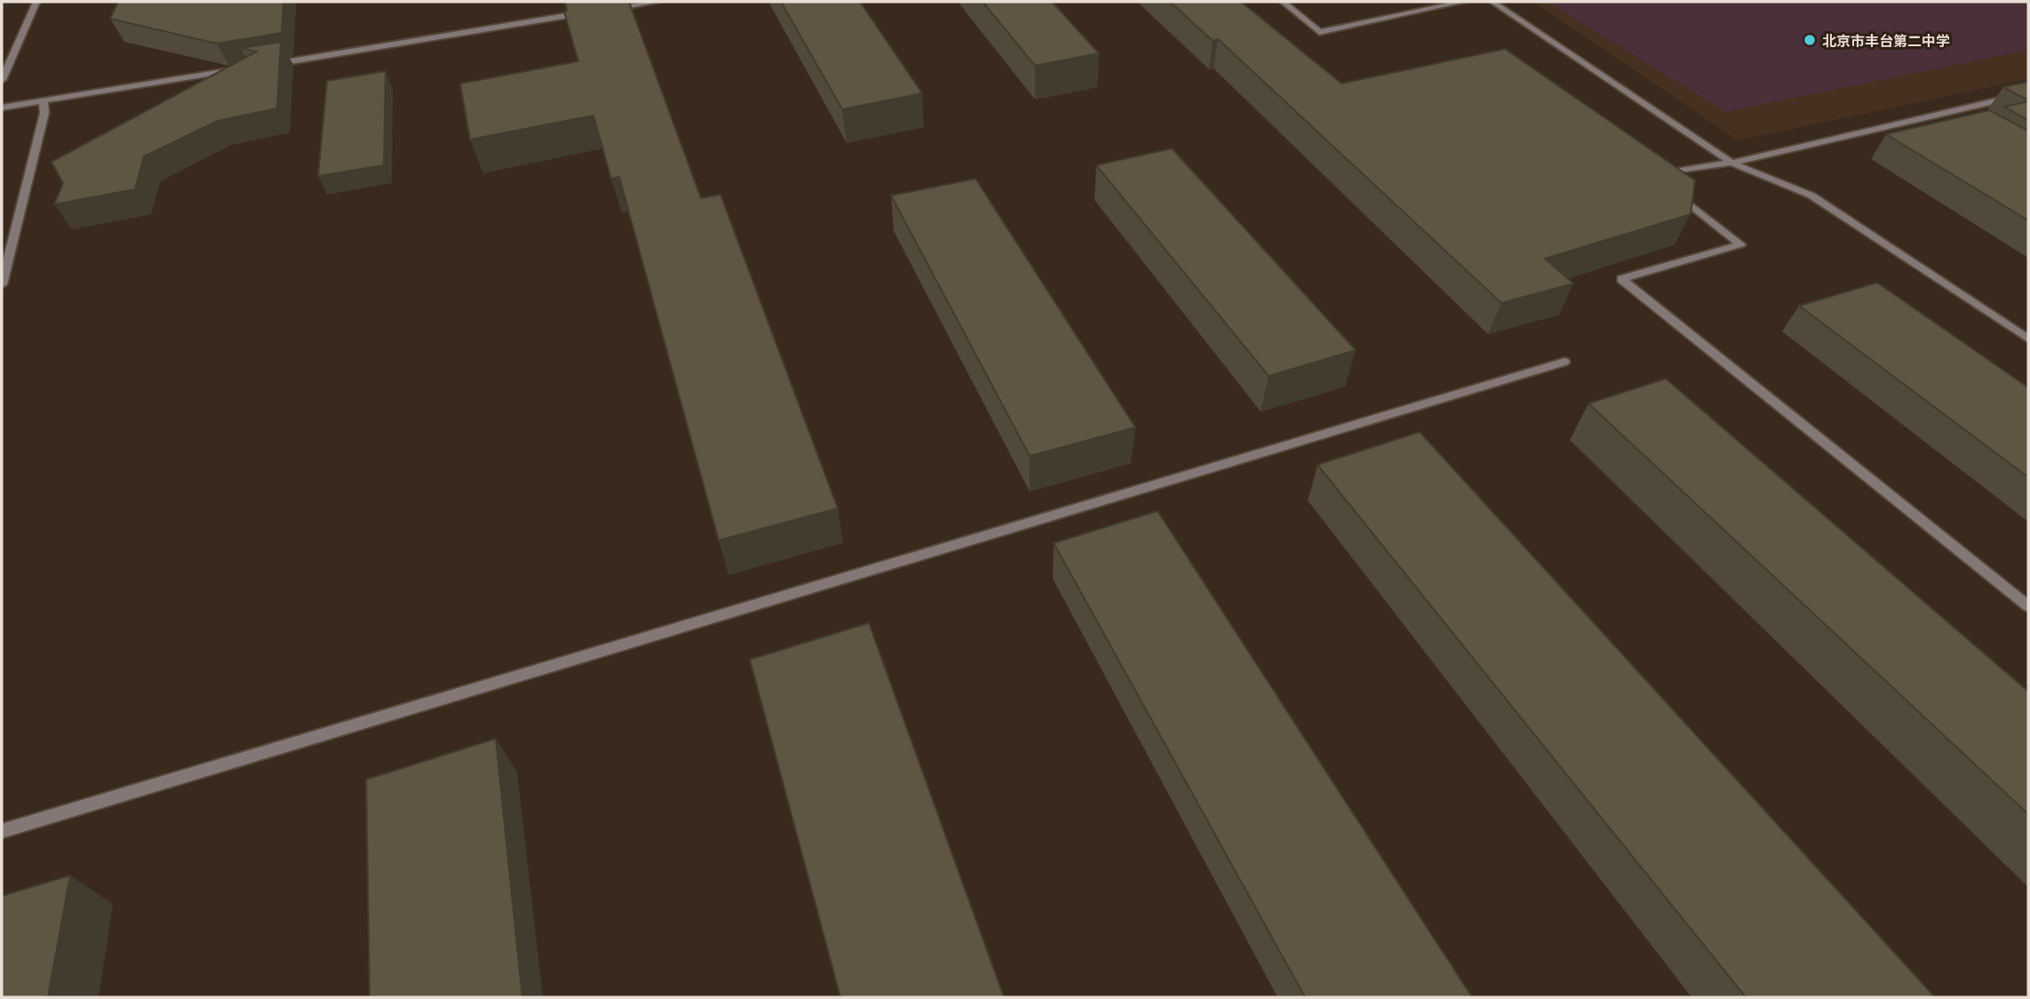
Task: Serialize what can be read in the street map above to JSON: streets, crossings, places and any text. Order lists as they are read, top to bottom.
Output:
{
  "places": ["北京市丰台第二中学"]
}
